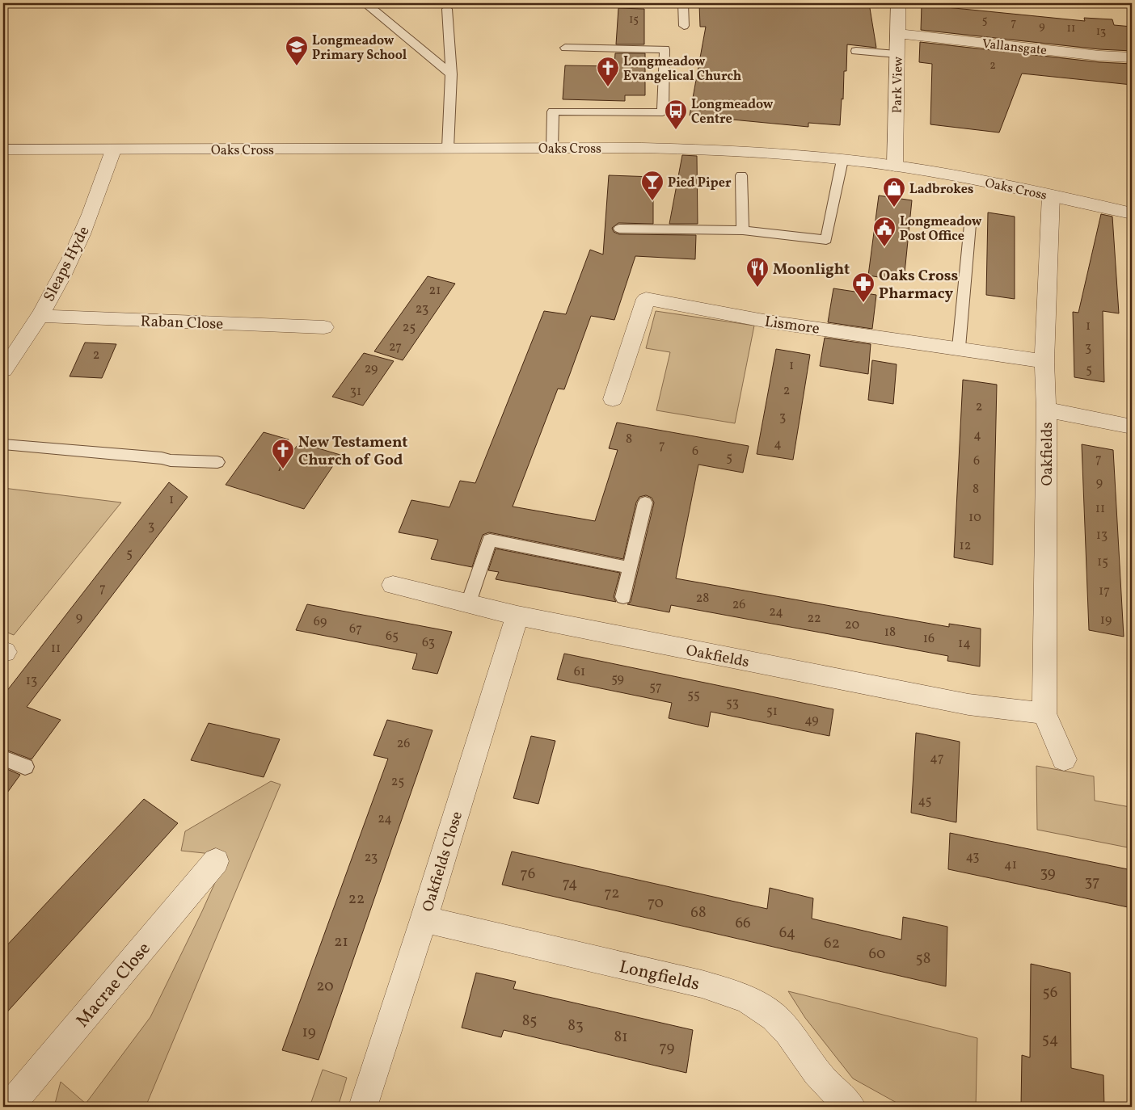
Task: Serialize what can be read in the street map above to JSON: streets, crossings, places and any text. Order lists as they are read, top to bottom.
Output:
{
  "streets": {
    "street": [
      "Vallansgate",
      "Park View",
      "Oaks Cross",
      "Sleaps Hyde",
      "Raban Close",
      "Lismore",
      "Oakfields",
      "Oakfields Close",
      "Longfields",
      "Macrae Close"
    ]
  },
  "crossings": [
    ["Vallansgate", "Park View"],
    ["Park View", "Oaks Cross"],
    ["Oaks Cross", "Sleaps Hyde"],
    ["Oaks Cross", "Oakfields"],
    ["Sleaps Hyde", "Raban Close"],
    ["Lismore", "Oakfields"],
    ["Oakfields", "Oakfields Close"],
    ["Oakfields Close", "Longfields"]
  ],
  "places": {
    "school or university": ["Longmeadow Primary School"],
    "church": ["Longmeadow Evangelical Church", "New Testament Church of God"],
    "bus stop": ["Longmeadow Centre"],
    "bar": ["Pied Piper"],
    "shop": ["Ladbrokes"],
    "public building": ["Longmeadow Post Office"],
    "restaurant": ["Moonlight"],
    "pharmacy": ["Oaks Cross Pharmacy"]
  },
  "house_numbers": [
    "15",
    "5",
    "7",
    "9",
    "11",
    "13",
    "2",
    "21",
    "23",
    "1",
    "25",
    "27",
    "3",
    "2",
    "1",
    "29",
    "5",
    "2",
    "31",
    "2",
    "3",
    "4",
    "8",
    "4",
    "7",
    "6",
    "5",
    "7",
    "6",
    "9",
    "8",
    "1",
    "11",
    "10",
    "3",
    "13",
    "12",
    "5",
    "15",
    "7",
    "17",
    "28",
    "26",
    "24",
    "9",
    "22",
    "19",
    "69",
    "20",
    "67",
    "18",
    "65",
    "16",
    "63",
    "14",
    "11",
    "61",
    "59",
    "13",
    "57",
    "55",
    "53",
    "51",
    "49",
    "26",
    "47",
    "25",
    "45",
    "24",
    "43",
    "23",
    "41",
    "39",
    "76",
    "37",
    "74",
    "72",
    "22",
    "70",
    "68",
    "66",
    "64",
    "21",
    "62",
    "60",
    "58",
    "20",
    "56",
    "85",
    "83",
    "19",
    "81",
    "54",
    "79"
  ]
}
